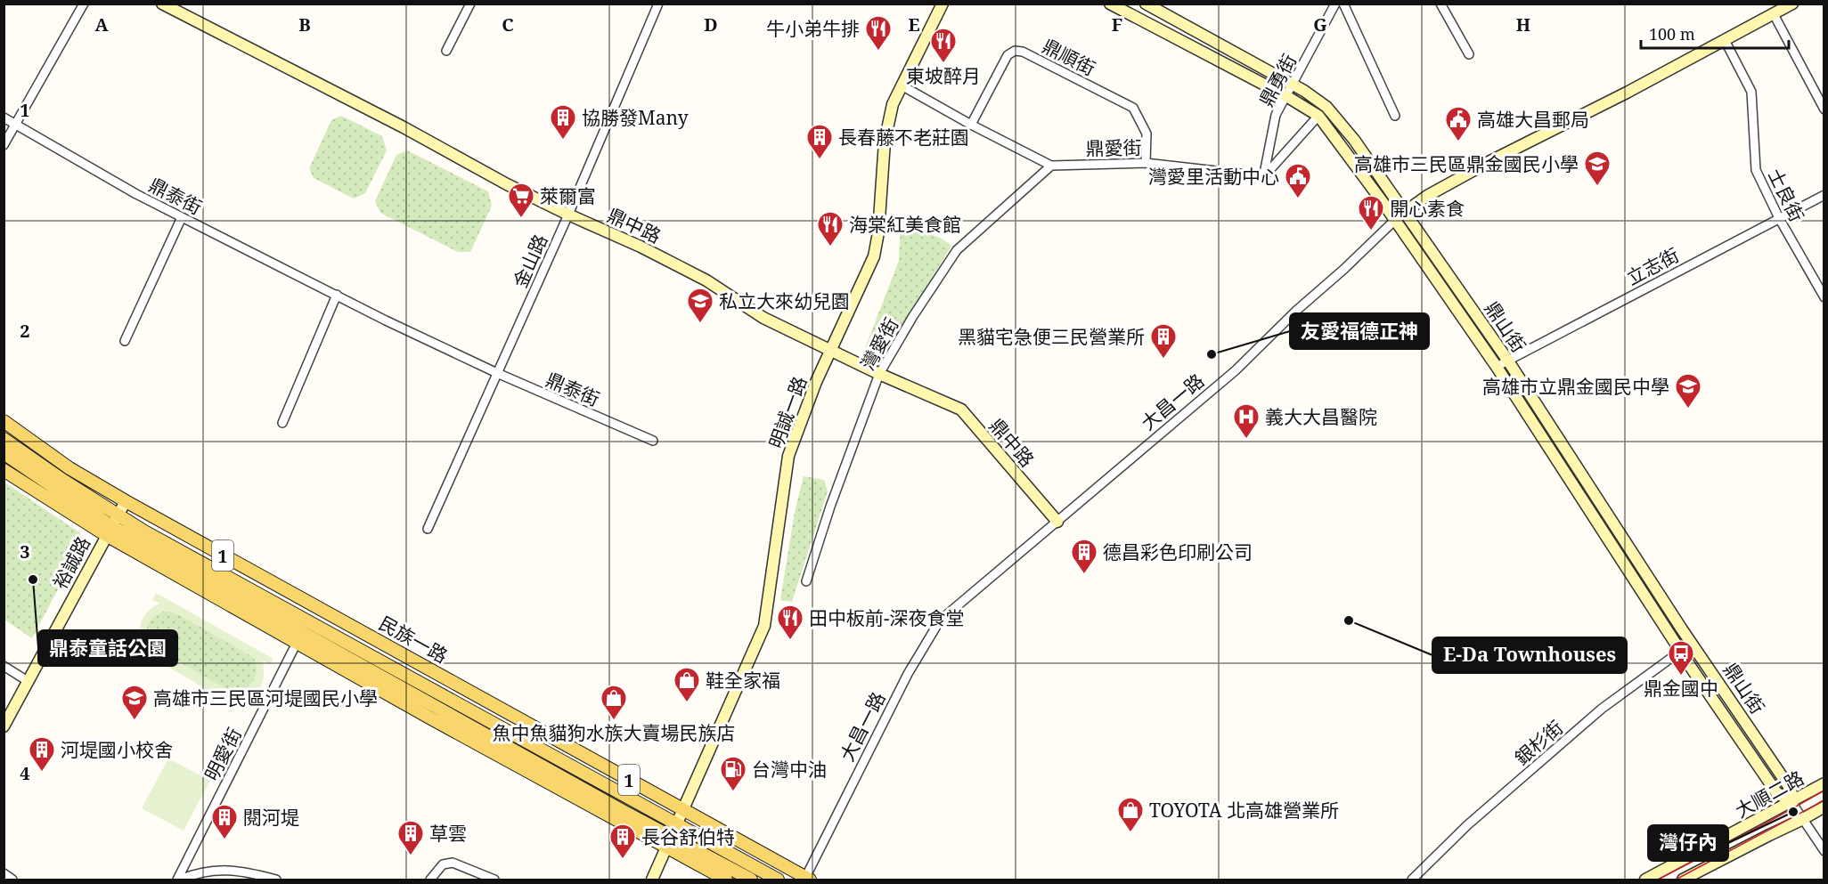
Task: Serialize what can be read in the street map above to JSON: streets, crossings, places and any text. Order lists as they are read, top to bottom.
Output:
{
  "streets": {
    "main road": ["1", "民族一路"],
    "street": [
      "鼎順街",
      "鼎勇街",
      "鼎愛街",
      "士良街",
      "鼎泰街",
      "鼎中路",
      "金山路",
      "立志街",
      "鼎山街",
      "灣愛街",
      "大昌一路",
      "明誠一路",
      "裕誠路",
      "銀杉街",
      "明愛街",
      "大順二路"
    ]
  },
  "crossings": [
    ["鼎順街", "鼎愛街"],
    ["鼎勇街", "鼎愛街"],
    ["鼎勇街", "鼎山街"],
    ["鼎愛街", "灣愛街"],
    ["鼎愛街", "明誠一路"],
    ["士良街", "立志街"],
    ["士良街", "大昌一路"],
    ["鼎泰街", "金山路"],
    ["鼎中路", "金山路"],
    ["鼎中路", "灣愛街"],
    ["鼎中路", "大昌一路"],
    ["鼎中路", "明誠一路"],
    ["立志街", "鼎山街"],
    ["鼎山街", "大昌一路"],
    ["鼎山街", "銀杉街"],
    ["鼎山街", "大順二路"],
    ["大昌一路", "民族一路"],
    ["明誠一路", "民族一路"],
    ["裕誠路", "民族一路"],
    ["民族一路", "明愛街"]
  ],
  "places": {
    "restaurant": [
      "牛小弟牛排",
      "東坡醉月",
      "開心素食",
      "海棠紅美食館",
      "田中板前-深夜食堂"
    ],
    "building": [
      "協勝發Many",
      "長春藤不老莊園",
      "黑貓宅急便三民營業所",
      "德昌彩色印刷公司",
      "河堤國小校舍",
      "閱河堤",
      "草雲",
      "長谷舒伯特"
    ],
    "public building": ["高雄大昌郵局", "灣愛里活動中心"],
    "school or university": [
      "高雄市三民區鼎金國民小學",
      "私立大來幼兒園",
      "高雄市立鼎金國民中學",
      "高雄市三民區河堤國民小學"
    ],
    "supermarket": ["萊爾富"],
    "other": [
      "友愛福德正神",
      "鼎泰童話公園",
      "E-Da Townhouses",
      "灣仔內"
    ],
    "hospital": ["義大大昌醫院"],
    "bus stop": ["鼎金國中"],
    "shop": ["鞋全家福", "魚中魚貓狗水族大賣場民族店", "TOYOTA 北高雄營業所"],
    "fuel station": ["台灣中油"]
  },
  "scale_bar": "100 m",
  "grid": {
    "columns": [
      "A",
      "B",
      "C",
      "D",
      "E",
      "F",
      "G",
      "H"
    ],
    "rows": [
      "1",
      "2",
      "3",
      "4"
    ]
  }
}
